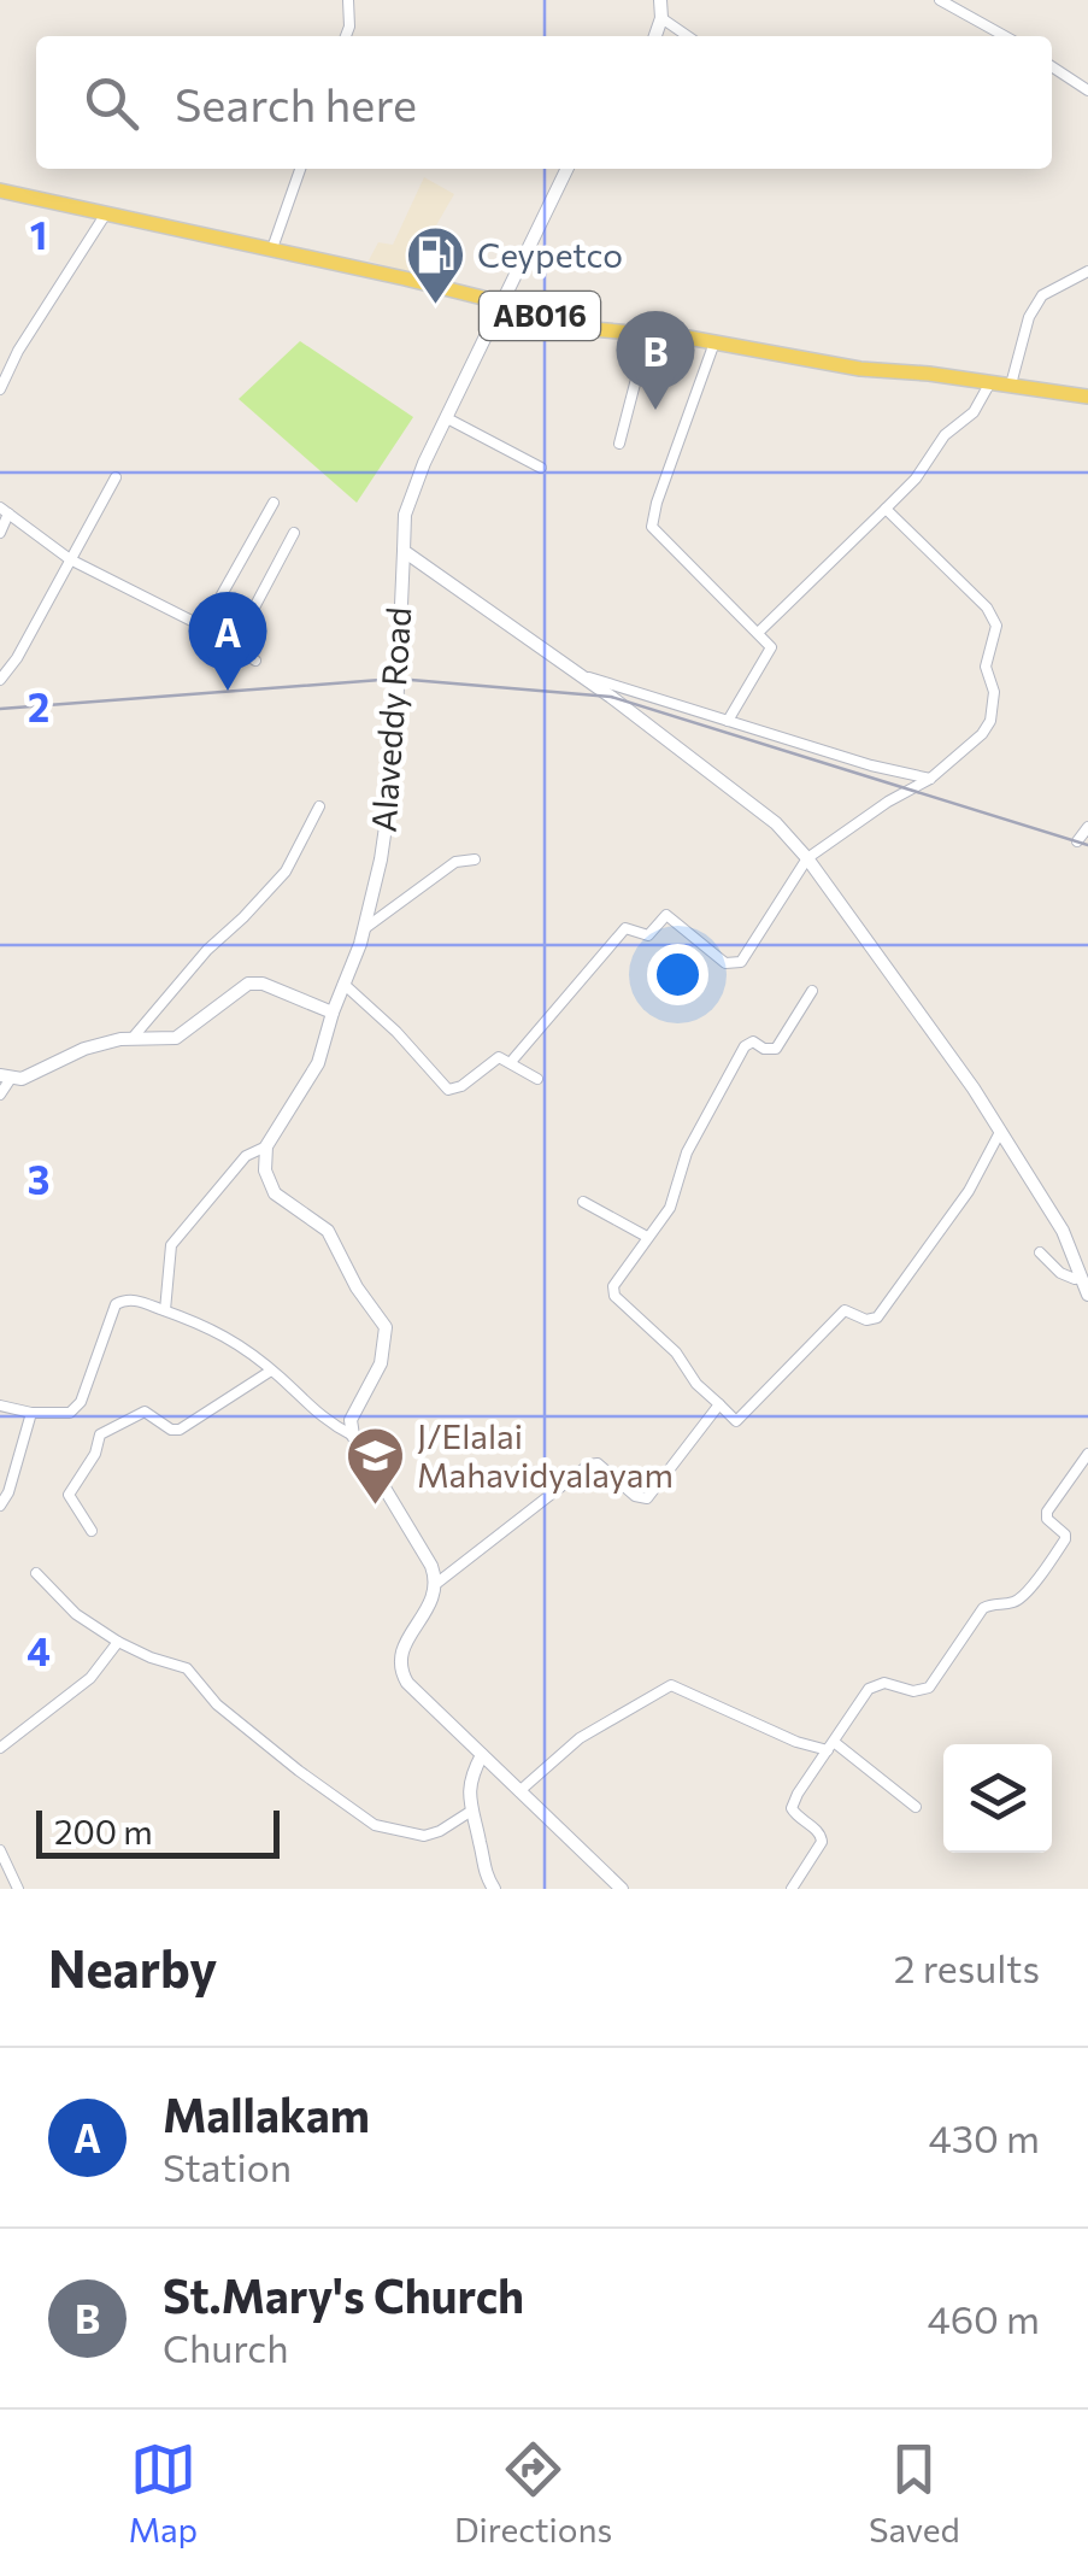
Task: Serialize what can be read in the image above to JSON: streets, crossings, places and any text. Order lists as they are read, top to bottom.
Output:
{
  "streets": {
    "main road": ["AB016"],
    "street": ["Alaveddy Road"]
  },
  "crossings": [
    ["AB016", "Alaveddy Road"]
  ],
  "places": {
    "fuel station": ["Ceypetco"],
    "school or university": ["J/Elalai Mahavidyalayam"]
  },
  "scale_bar": "200 m",
  "page": {
    "search": "Search here",
    "pins": ["B", "A"],
    "scale": "200 m",
    "heading": ["Nearby", "2 results"],
    "list": [
      {
        "mark": "A",
        "name": "Mallakam",
        "note": "Station",
        "value": "430 m"
      },
      {
        "mark": "B",
        "name": "St.Mary's Church",
        "note": "Church",
        "value": "460 m"
      }
    ],
    "nav": ["Map", "Directions", "Saved"]
  },
  "grid": {
    "rows": [
      "1",
      "2",
      "3",
      "4"
    ]
  }
}
